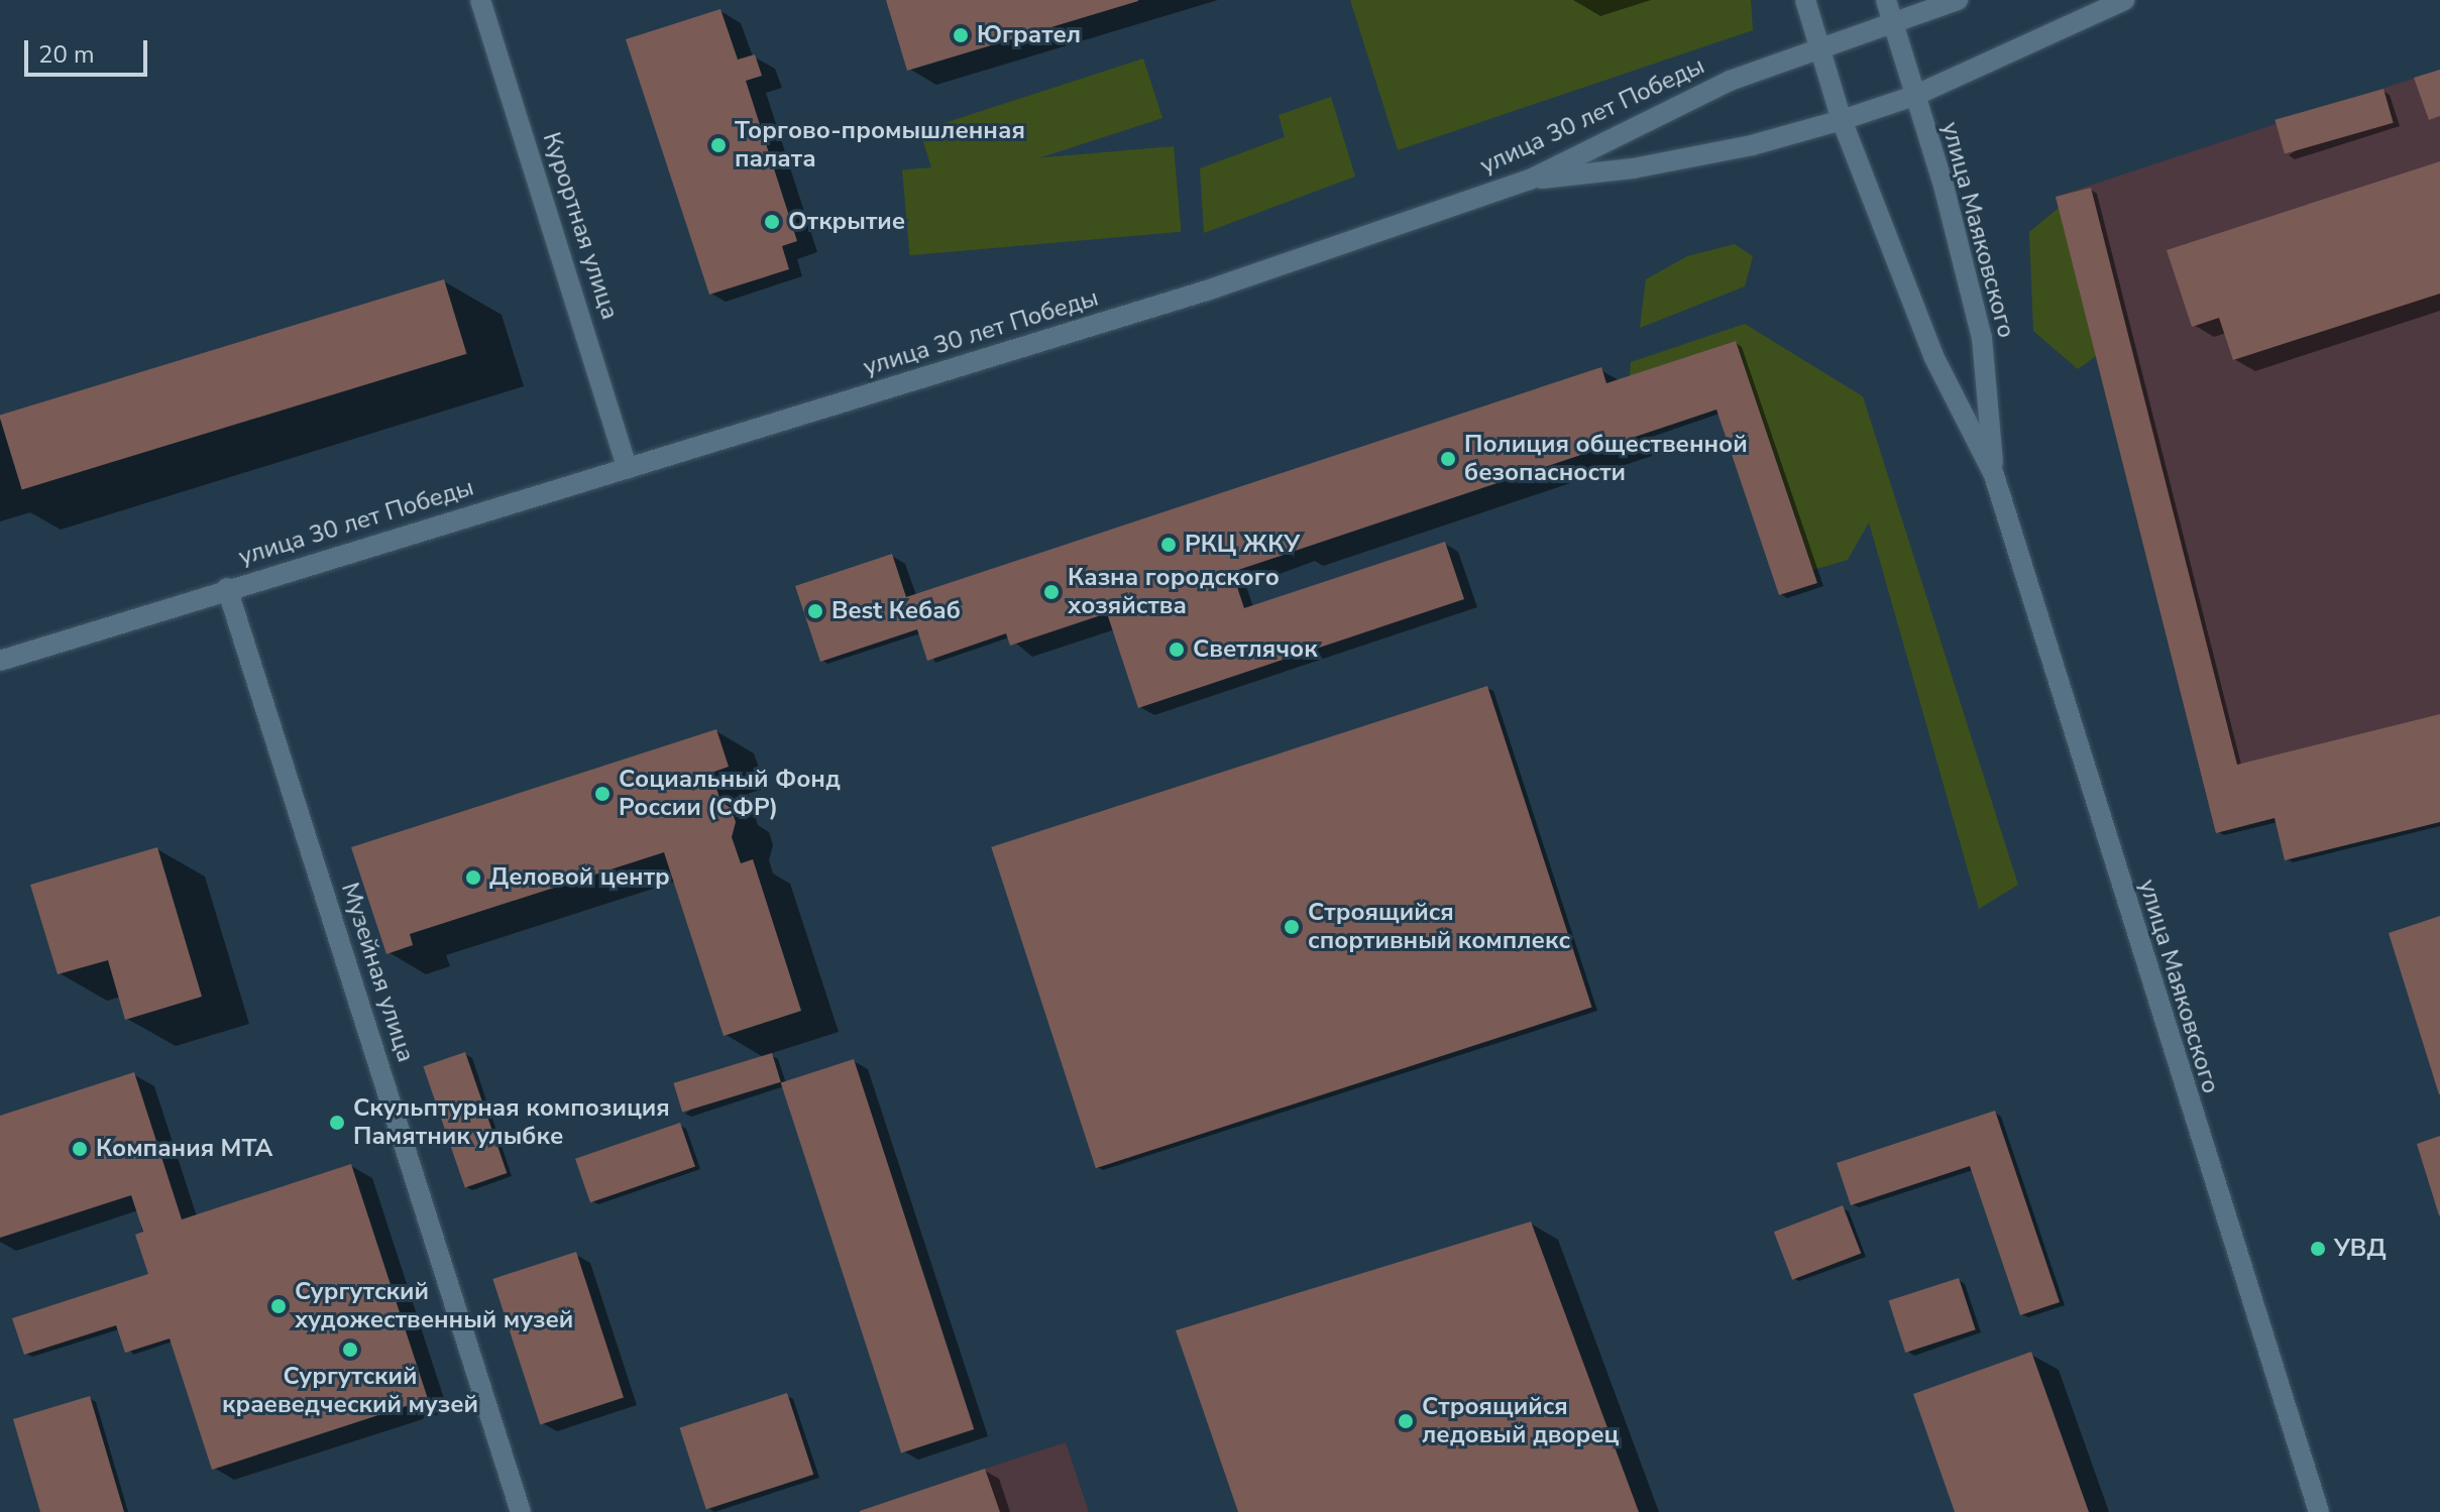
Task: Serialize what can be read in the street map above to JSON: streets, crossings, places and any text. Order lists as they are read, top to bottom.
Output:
{
  "streets": {
    "main road": [
      "улица 30 лет Победы",
      "Курортная улица",
      "улица Маяковского",
      "Музейная улица"
    ]
  },
  "crossings": [
    ["улица 30 лет Победы", "Курортная улица"],
    ["улица 30 лет Победы", "улица Маяковского"],
    ["улица 30 лет Победы", "Музейная улица"]
  ],
  "places": [
    "Югрател",
    "Торгово-промышленная палата",
    "Открытие",
    "Полиция общественной безопасности",
    "РКЦ ЖКУ",
    "Казна городского хозяйства",
    "Best Кебаб",
    "Светлячок",
    "Социальный Фонд России (СФР)",
    "Деловой центр",
    "Строящийся спортивный комплекс",
    "Скульптурная композиция Памятник улыбке",
    "Компания MTA",
    "УВД",
    "Сургутский художественный музей",
    "Сургутский краеведческий музей",
    "Строящийся ледовый дворец"
  ],
  "scale_bar": "20 m"
}
